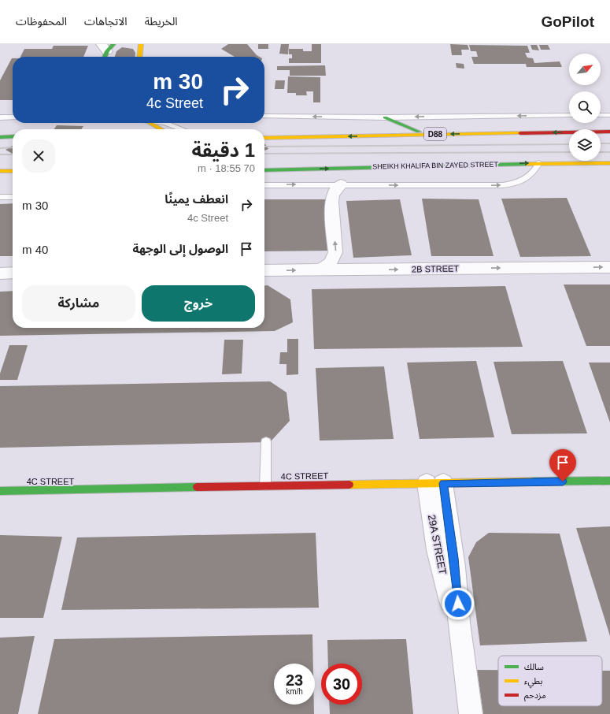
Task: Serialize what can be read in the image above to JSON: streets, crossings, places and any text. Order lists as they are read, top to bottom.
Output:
{
  "streets": {
    "main road": ["D88", "SHEIKH KHALIFA BIN ZAYED STREET", "4C STREET"],
    "street": ["2B STREET", "29A STREET"]
  },
  "crossings": [
    ["4C STREET", "29A STREET"]
  ],
  "one_way": ["2B STREET"],
  "legend": ["سالك", "بطيء", "مزدحم"],
  "north": "top right",
  "page": {
    "header": "GoPilot",
    "nav": ["الخريطة", "الاتجاهات", "المحفوظات"],
    "turn": ["30 m", "4c Street"],
    "heading": ["1 دقيقة", "70 m · 18:55"],
    "list": [
      {
        "name": "انعطف يمينًا",
        "note": "4c Street",
        "value": "30 m"
      },
      {
        "name": "الوصول إلى الوجهة",
        "value": "40 m"
      }
    ],
    "buttons": ["خروج", "مشاركة"],
    "speed": "23 km/h",
    "limit": "30"
  }
}
